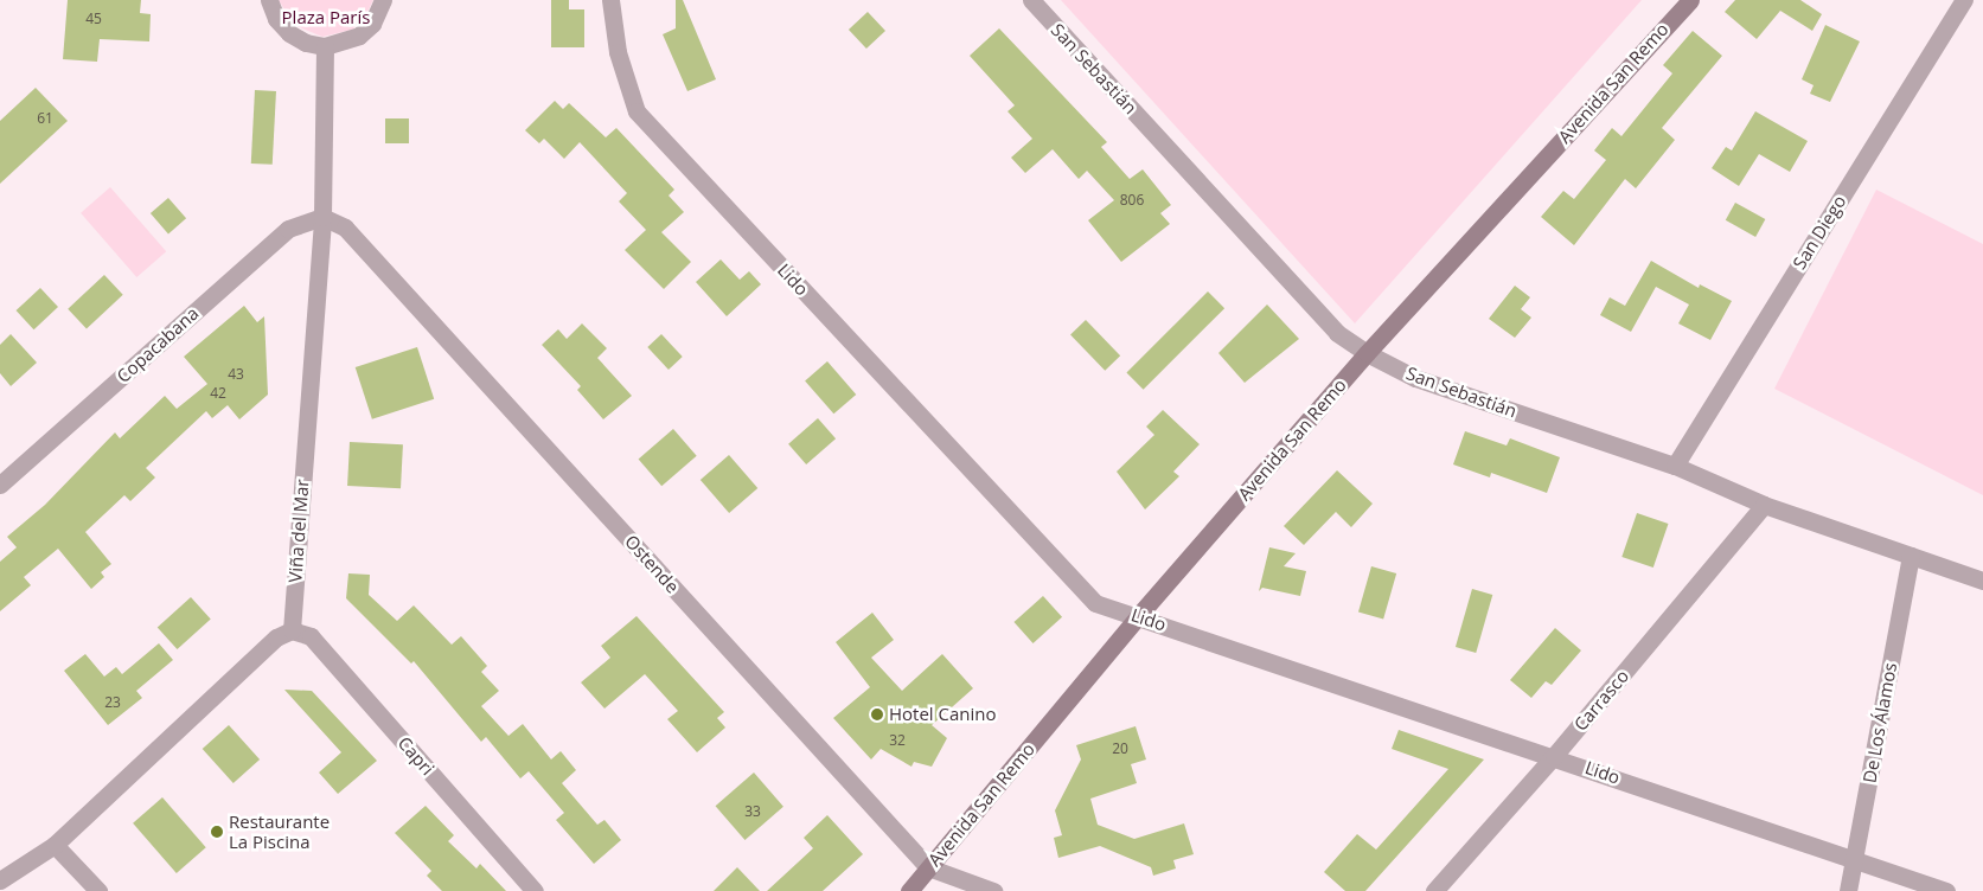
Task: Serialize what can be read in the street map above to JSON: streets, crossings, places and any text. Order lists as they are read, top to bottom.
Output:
{
  "streets": {
    "street": [
      "San Sebastián",
      "Avenida San Remo",
      "San Diego",
      "Lido",
      "Copacabana",
      "Viña del Mar",
      "Ostende",
      "Carrasco",
      "De Los Álamos",
      "Capri"
    ]
  },
  "crossings": [
    ["San Sebastián", "Avenida San Remo"],
    ["San Sebastián", "San Diego"],
    ["San Sebastián", "Carrasco"],
    ["San Sebastián", "De Los Álamos"],
    ["Avenida San Remo", "Lido"],
    ["Avenida San Remo", "Ostende"],
    ["Lido", "Carrasco"],
    ["Lido", "De Los Álamos"],
    ["Copacabana", "Viña del Mar"],
    ["Copacabana", "Ostende"],
    ["Viña del Mar", "Ostende"],
    ["Viña del Mar", "Capri"]
  ],
  "parks": ["Plaza París"],
  "places": ["Hotel Canino", "Restaurante La Piscina"],
  "house_numbers": [
    "45",
    "61",
    "806",
    "43",
    "42",
    "23",
    "32",
    "20",
    "33"
  ]
}
